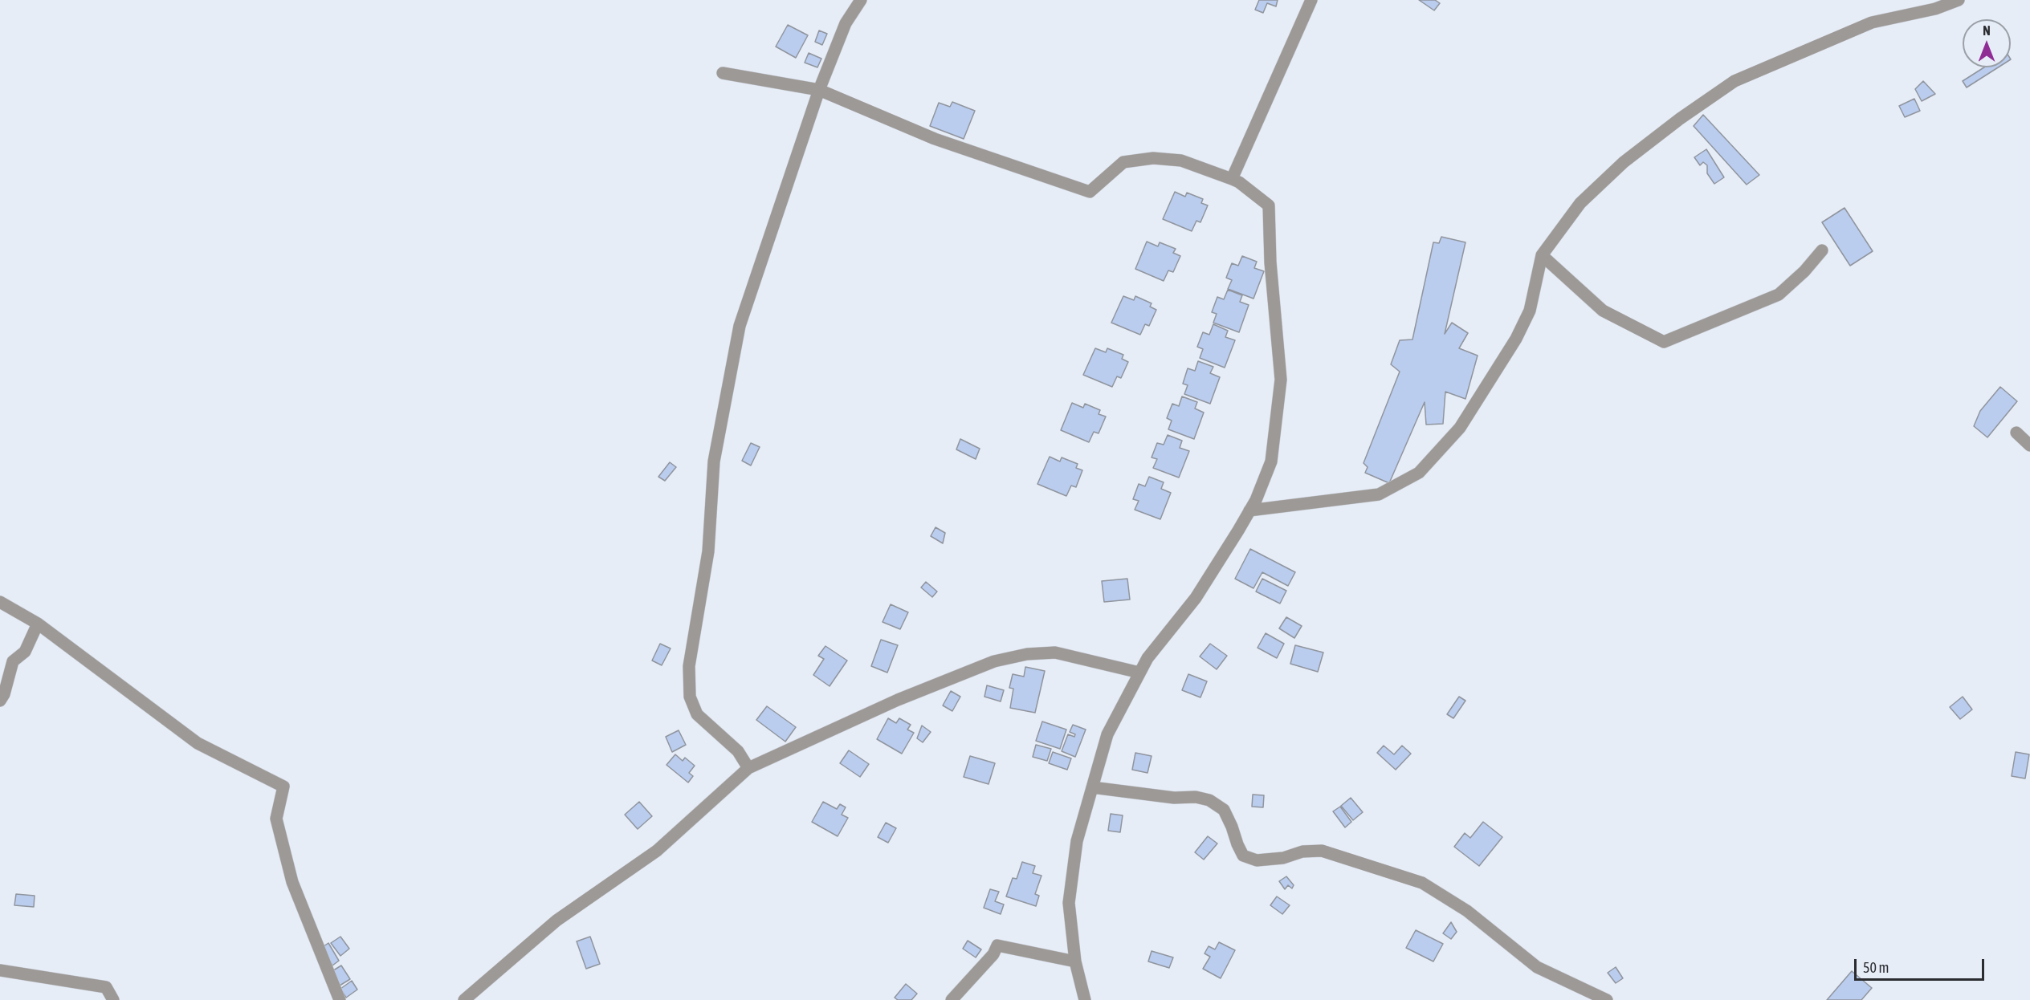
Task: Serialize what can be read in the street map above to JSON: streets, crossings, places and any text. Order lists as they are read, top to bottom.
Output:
{
  "scale_bar": "50 m",
  "north": "top"
}
